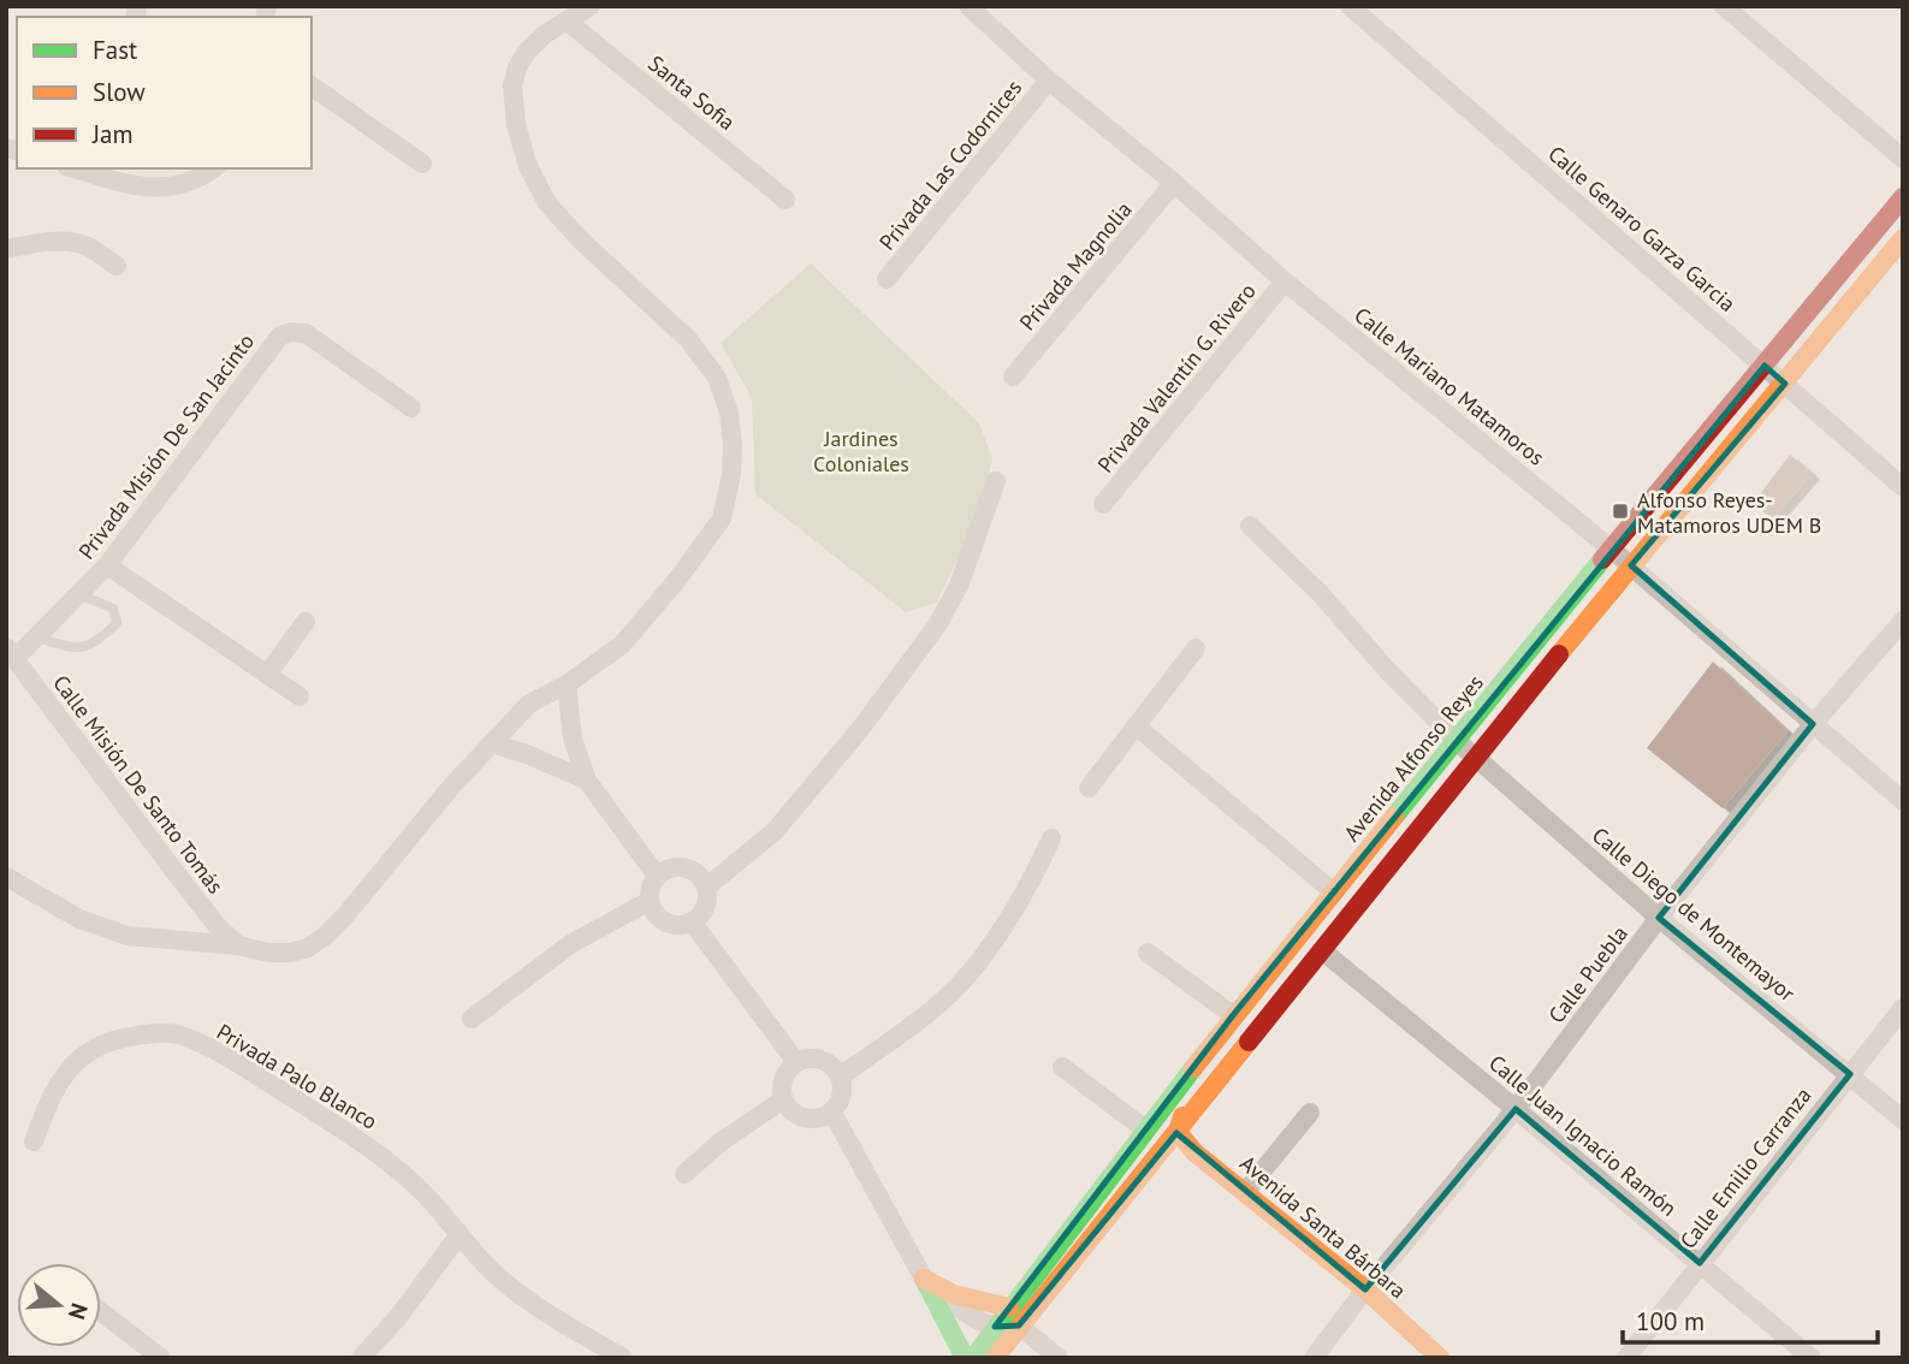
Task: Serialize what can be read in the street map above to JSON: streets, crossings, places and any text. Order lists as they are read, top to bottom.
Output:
{
  "streets": {
    "main road": ["Avenida Alfonso Reyes", "Avenida Santa Bárbara"],
    "street": [
      "Santa Sofia",
      "Privada Las Codornices",
      "Calle Genaro Garza Garcia",
      "Privada Magnolia",
      "Privada Valentín G. Rivero",
      "Calle Mariano Matamoros",
      "Privada Misión De San Jacinto",
      "Calle Misión De Santo Tomás",
      "Calle Diego de Montemayor",
      "Calle Puebla",
      "Privada Palo Blanco",
      "Calle Juan Ignacio Ramón",
      "Calle Emilio Carranza"
    ]
  },
  "crossings": [
    ["Privada Las Codornices", "Calle Mariano Matamoros"],
    ["Calle Genaro Garza Garcia", "Avenida Alfonso Reyes"],
    ["Privada Magnolia", "Calle Mariano Matamoros"],
    ["Privada Valentín G. Rivero", "Calle Mariano Matamoros"],
    ["Calle Mariano Matamoros", "Avenida Alfonso Reyes"],
    ["Calle Mariano Matamoros", "Calle Puebla"],
    ["Privada Misión De San Jacinto", "Calle Misión De Santo Tomás"],
    ["Avenida Alfonso Reyes", "Calle Diego de Montemayor"],
    ["Calle Diego de Montemayor", "Calle Puebla"],
    ["Calle Diego de Montemayor", "Calle Emilio Carranza"],
    ["Calle Puebla", "Calle Juan Ignacio Ramón"],
    ["Calle Puebla", "Avenida Santa Bárbara"],
    ["Calle Juan Ignacio Ramón", "Calle Emilio Carranza"]
  ],
  "parks": ["Jardines Coloniales"],
  "places": {
    "transit": ["Alfonso Reyes- Matamoros UDEM B"]
  },
  "legend": ["Fast", "Slow", "Jam"],
  "scale_bar": "100 m",
  "north": "right"
}
